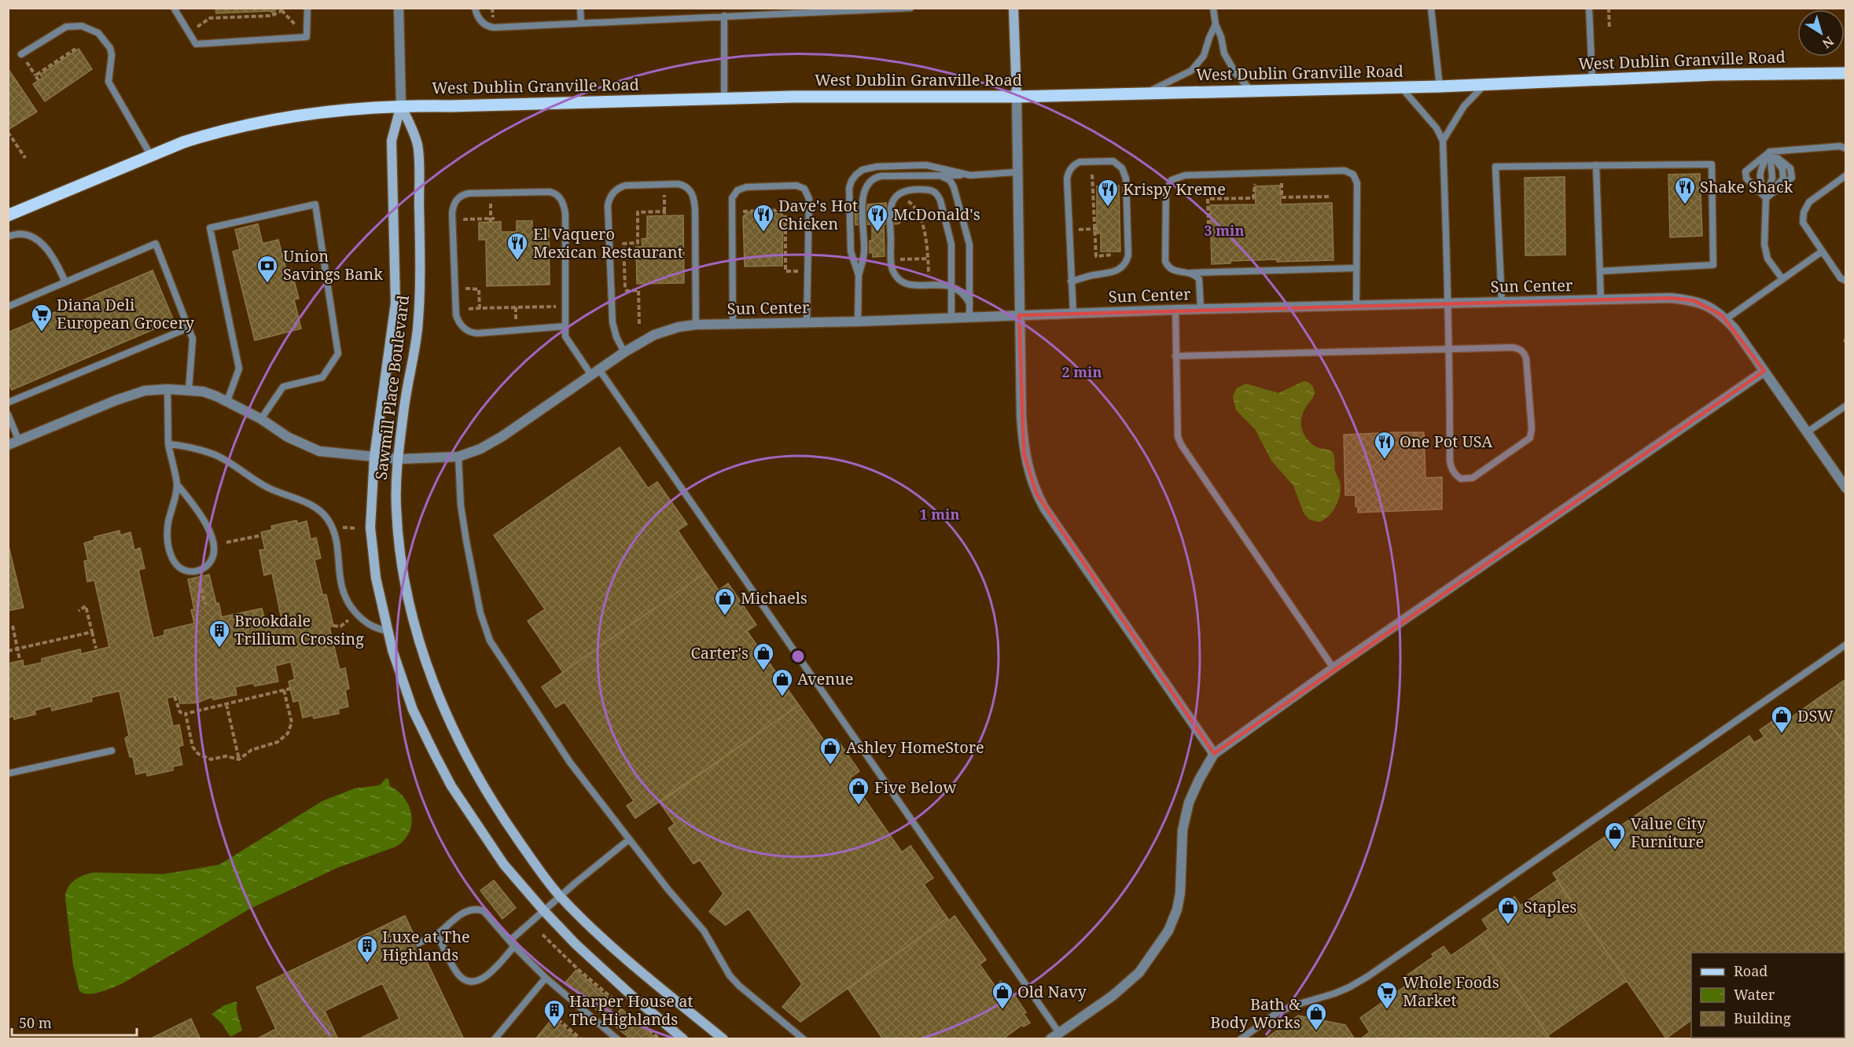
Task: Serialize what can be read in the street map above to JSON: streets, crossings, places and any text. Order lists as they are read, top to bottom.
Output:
{
  "streets": {
    "main road": ["West Dublin Granville Road"],
    "street": ["Sun Center", "Sawmill Place Boulevard"]
  },
  "crossings": [
    ["West Dublin Granville Road", "Sawmill Place Boulevard"],
    ["Sun Center", "Sawmill Place Boulevard"]
  ],
  "places": {
    "restaurant": [
      "Shake Shack",
      "Krispy Kreme",
      "Dave's Hot Chicken",
      "McDonald's",
      "El Vaquero Mexican Restaurant",
      "One Pot USA"
    ],
    "bank": ["Union Savings Bank"],
    "supermarket": ["Diana Deli European Grocery", "Whole Foods Market"],
    "shop": [
      "Michaels",
      "Carter's",
      "Avenue",
      "DSW",
      "Ashley HomeStore",
      "Five Below",
      "Value City Furniture",
      "Staples",
      "Old Navy",
      "Bath & Body Works"
    ],
    "building": ["Brookdale Trillium Crossing", "Luxe at The Highlands", "Harper House at The Highlands"]
  },
  "legend": ["Road", "Water", "Building"],
  "scale_bar": "50 m",
  "north": "bottom right",
  "rings": ["3 min", "2 min", "1 min"]
}
